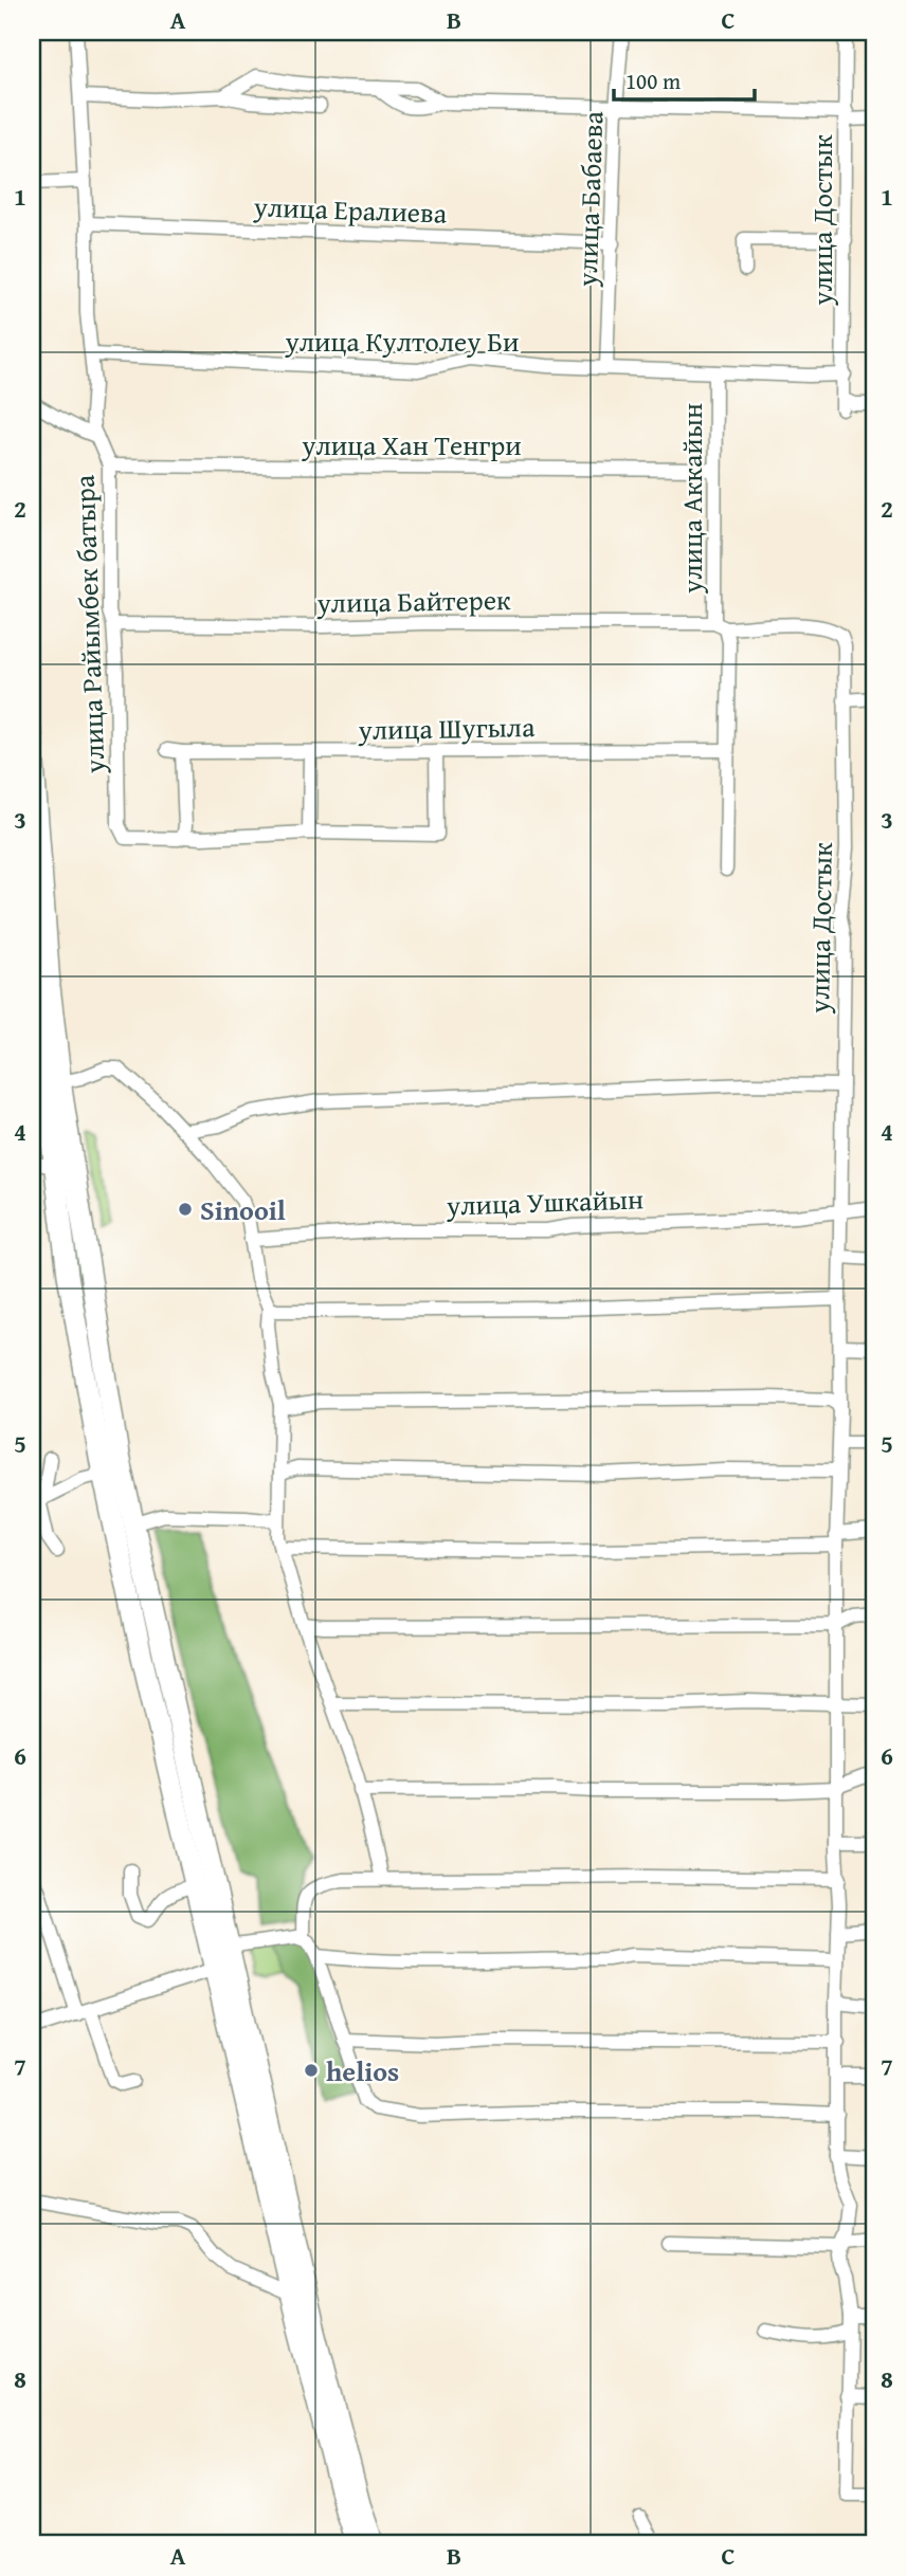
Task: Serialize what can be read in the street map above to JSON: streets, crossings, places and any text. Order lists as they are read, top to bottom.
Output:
{
  "streets": {
    "street": [
      "улица Бабаева",
      "улица Ералиева",
      "улица Достык",
      "улица Култолеу Би",
      "улица Хан Тенгри",
      "улица Аккайын",
      "улица Байтерек",
      "улица Райымбек батыра",
      "улица Шугыла",
      "улица Ушкайын"
    ]
  },
  "crossings": [
    ["улица Бабаева", "улица Ералиева"],
    ["улица Бабаева", "улица Култолеу Би"],
    ["улица Ералиева", "улица Райымбек батыра"],
    ["улица Достык", "улица Култолеу Би"],
    ["улица Достык", "улица Байтерек"],
    ["улица Достык", "улица Ушкайын"],
    ["улица Култолеу Би", "улица Аккайын"],
    ["улица Култолеу Би", "улица Райымбек батыра"],
    ["улица Хан Тенгри", "улица Аккайын"],
    ["улица Хан Тенгри", "улица Райымбек батыра"],
    ["улица Аккайын", "улица Байтерек"],
    ["улица Аккайын", "улица Шугыла"],
    ["улица Байтерек", "улица Райымбек батыра"]
  ],
  "places": ["Sinooil", "helios"],
  "scale_bar": "100 m",
  "grid": {
    "columns": ["A", "B", "C"],
    "rows": [
      "1",
      "2",
      "3",
      "4",
      "5",
      "6",
      "7",
      "8"
    ]
  }
}
